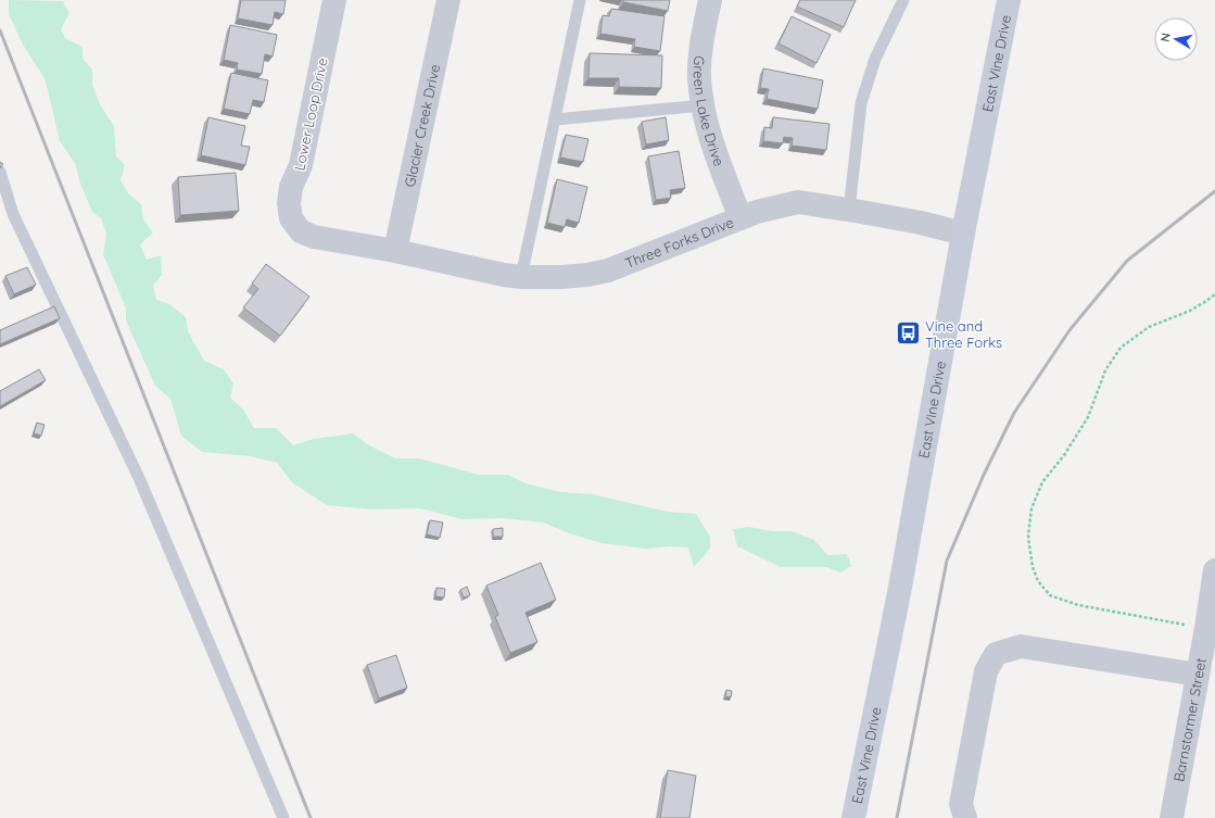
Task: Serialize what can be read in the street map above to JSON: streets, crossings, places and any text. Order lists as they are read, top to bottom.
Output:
{
  "streets": {
    "street": [
      "East Vine Drive",
      "Green Lake Drive",
      "Lower Loop Drive",
      "Glacier Creek Drive",
      "Three Forks Drive",
      "Barnstormer Street"
    ]
  },
  "crossings": [
    ["East Vine Drive", "Three Forks Drive"],
    ["Green Lake Drive", "Three Forks Drive"],
    ["Lower Loop Drive", "Glacier Creek Drive"],
    ["Lower Loop Drive", "Three Forks Drive"],
    ["Glacier Creek Drive", "Three Forks Drive"]
  ],
  "places": {
    "bus stop": ["Vine and Three Forks"]
  },
  "north": "left"
}
